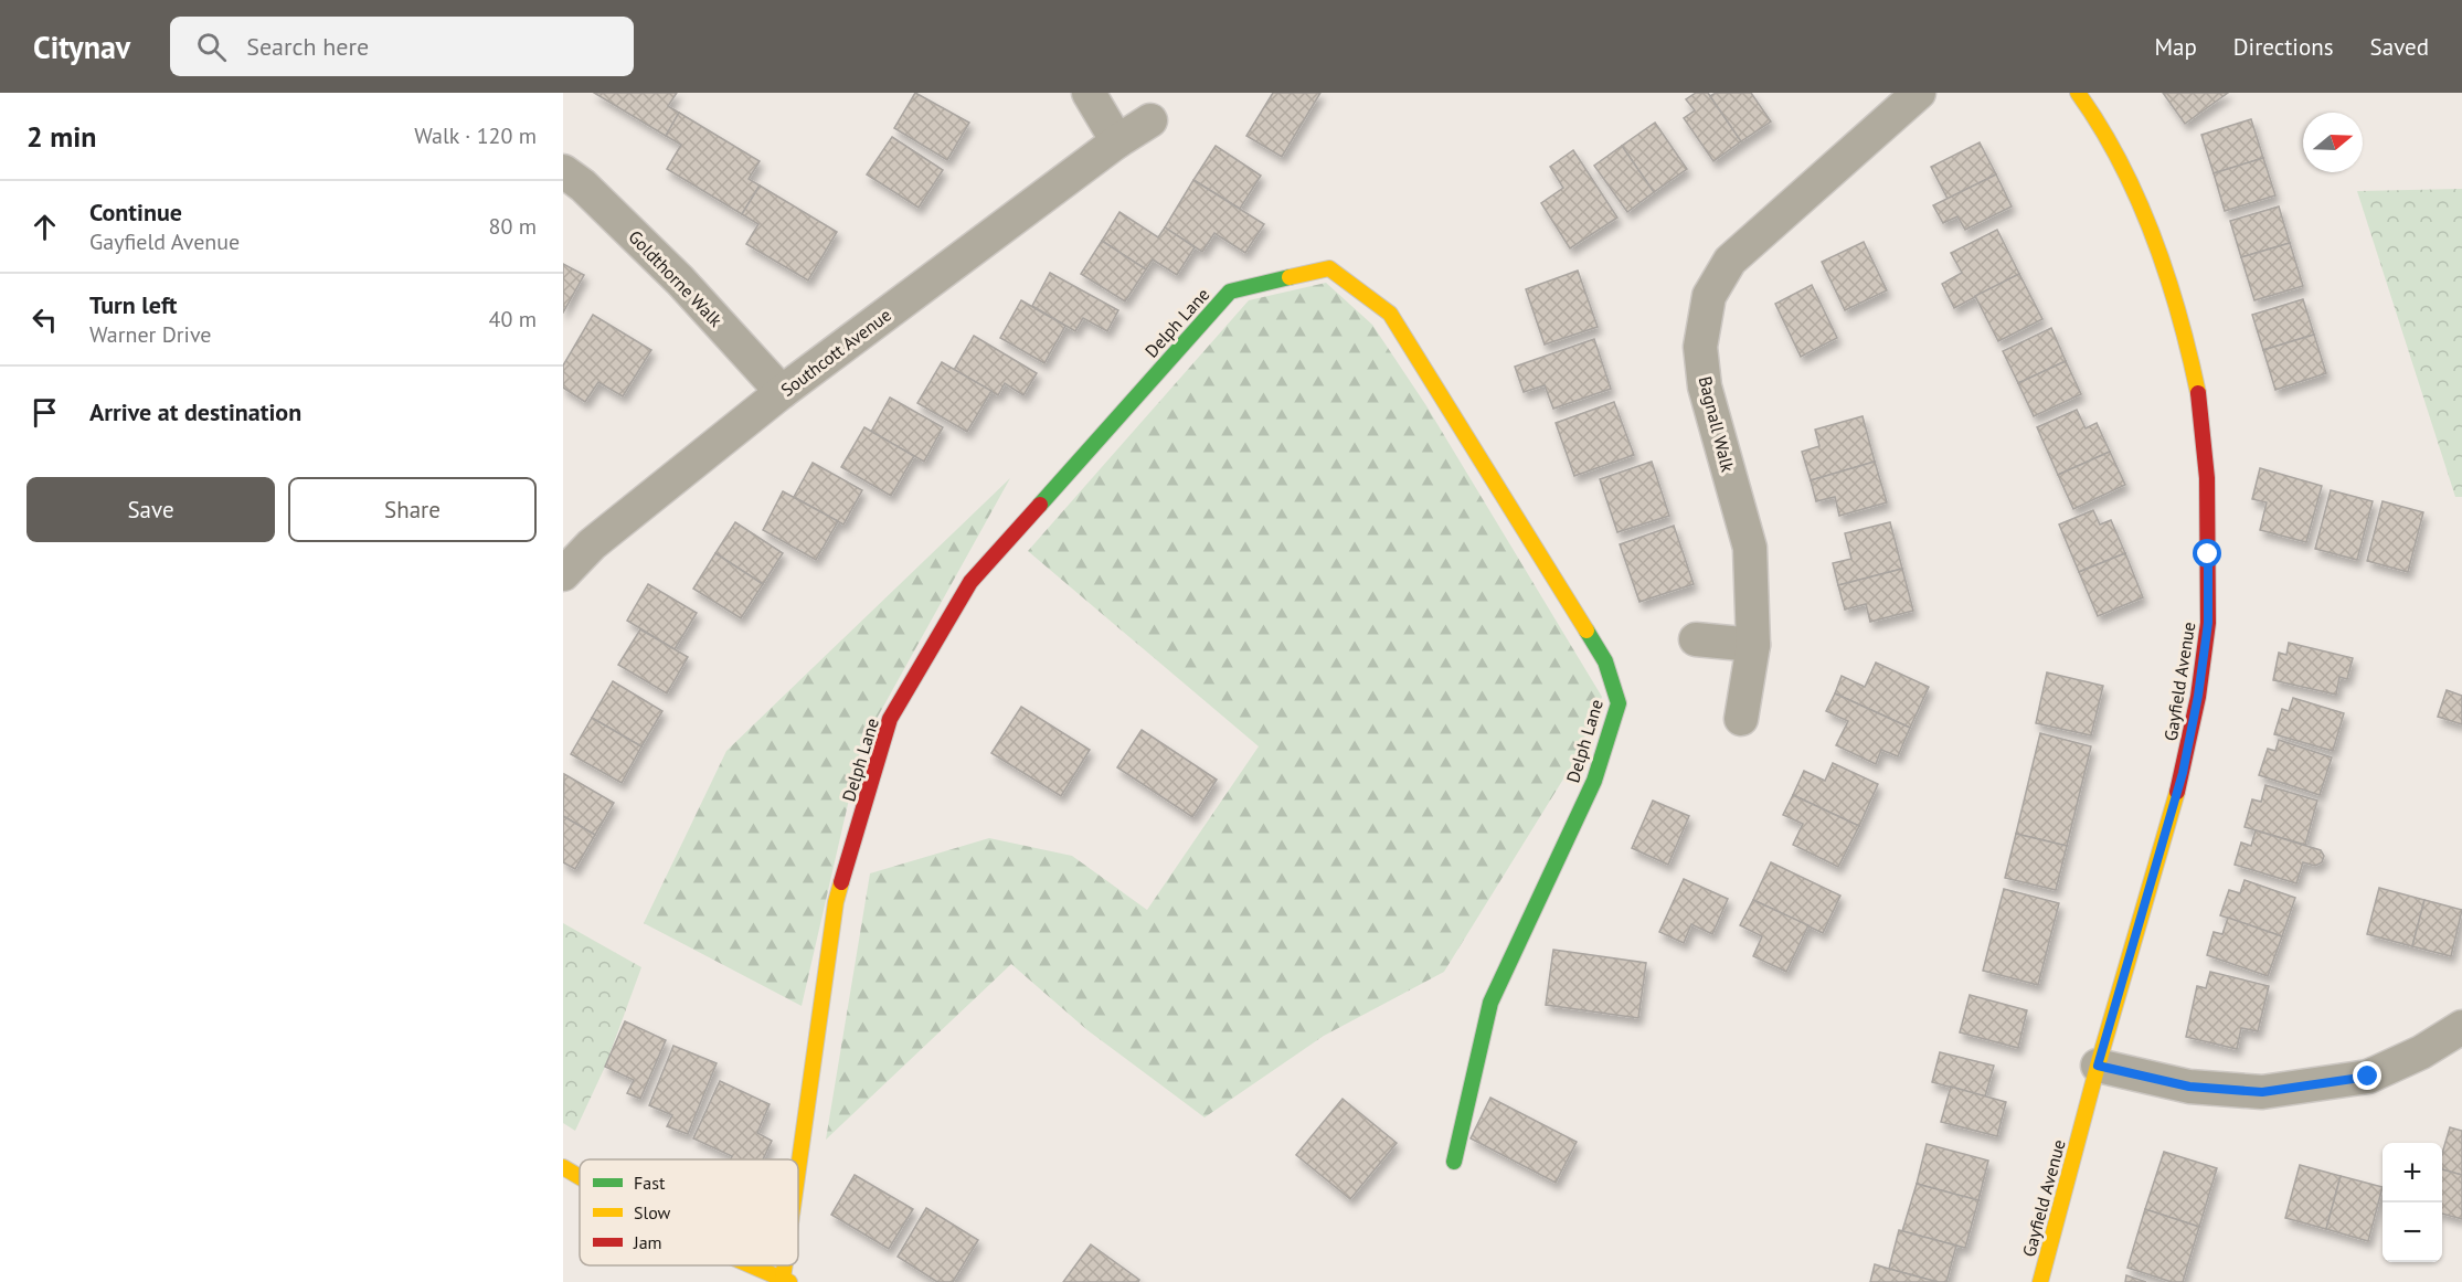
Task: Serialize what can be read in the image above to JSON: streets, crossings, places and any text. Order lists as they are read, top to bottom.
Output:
{
  "streets": {
    "street": [
      "Goldthorne Walk",
      "Delph Lane",
      "Southcott Avenue",
      "Bagnall Walk",
      "Gayfield Avenue"
    ]
  },
  "crossings": [
    ["Goldthorne Walk", "Southcott Avenue"]
  ],
  "legend": ["Fast", "Slow", "Jam"],
  "north": "right",
  "page": {
    "header": "Citynav",
    "search": "Search here",
    "nav": ["Map", "Directions", "Saved"],
    "heading": ["2 min", "Walk · 120 m"],
    "list": [
      ["Continue", "Gayfield Avenue", "80 m"],
      ["Turn left", "Warner Drive", "40 m"],
      "Arrive at destination"
    ],
    "buttons": ["Save", "Share"],
    "map_buttons": ["+", "−"]
  }
}
